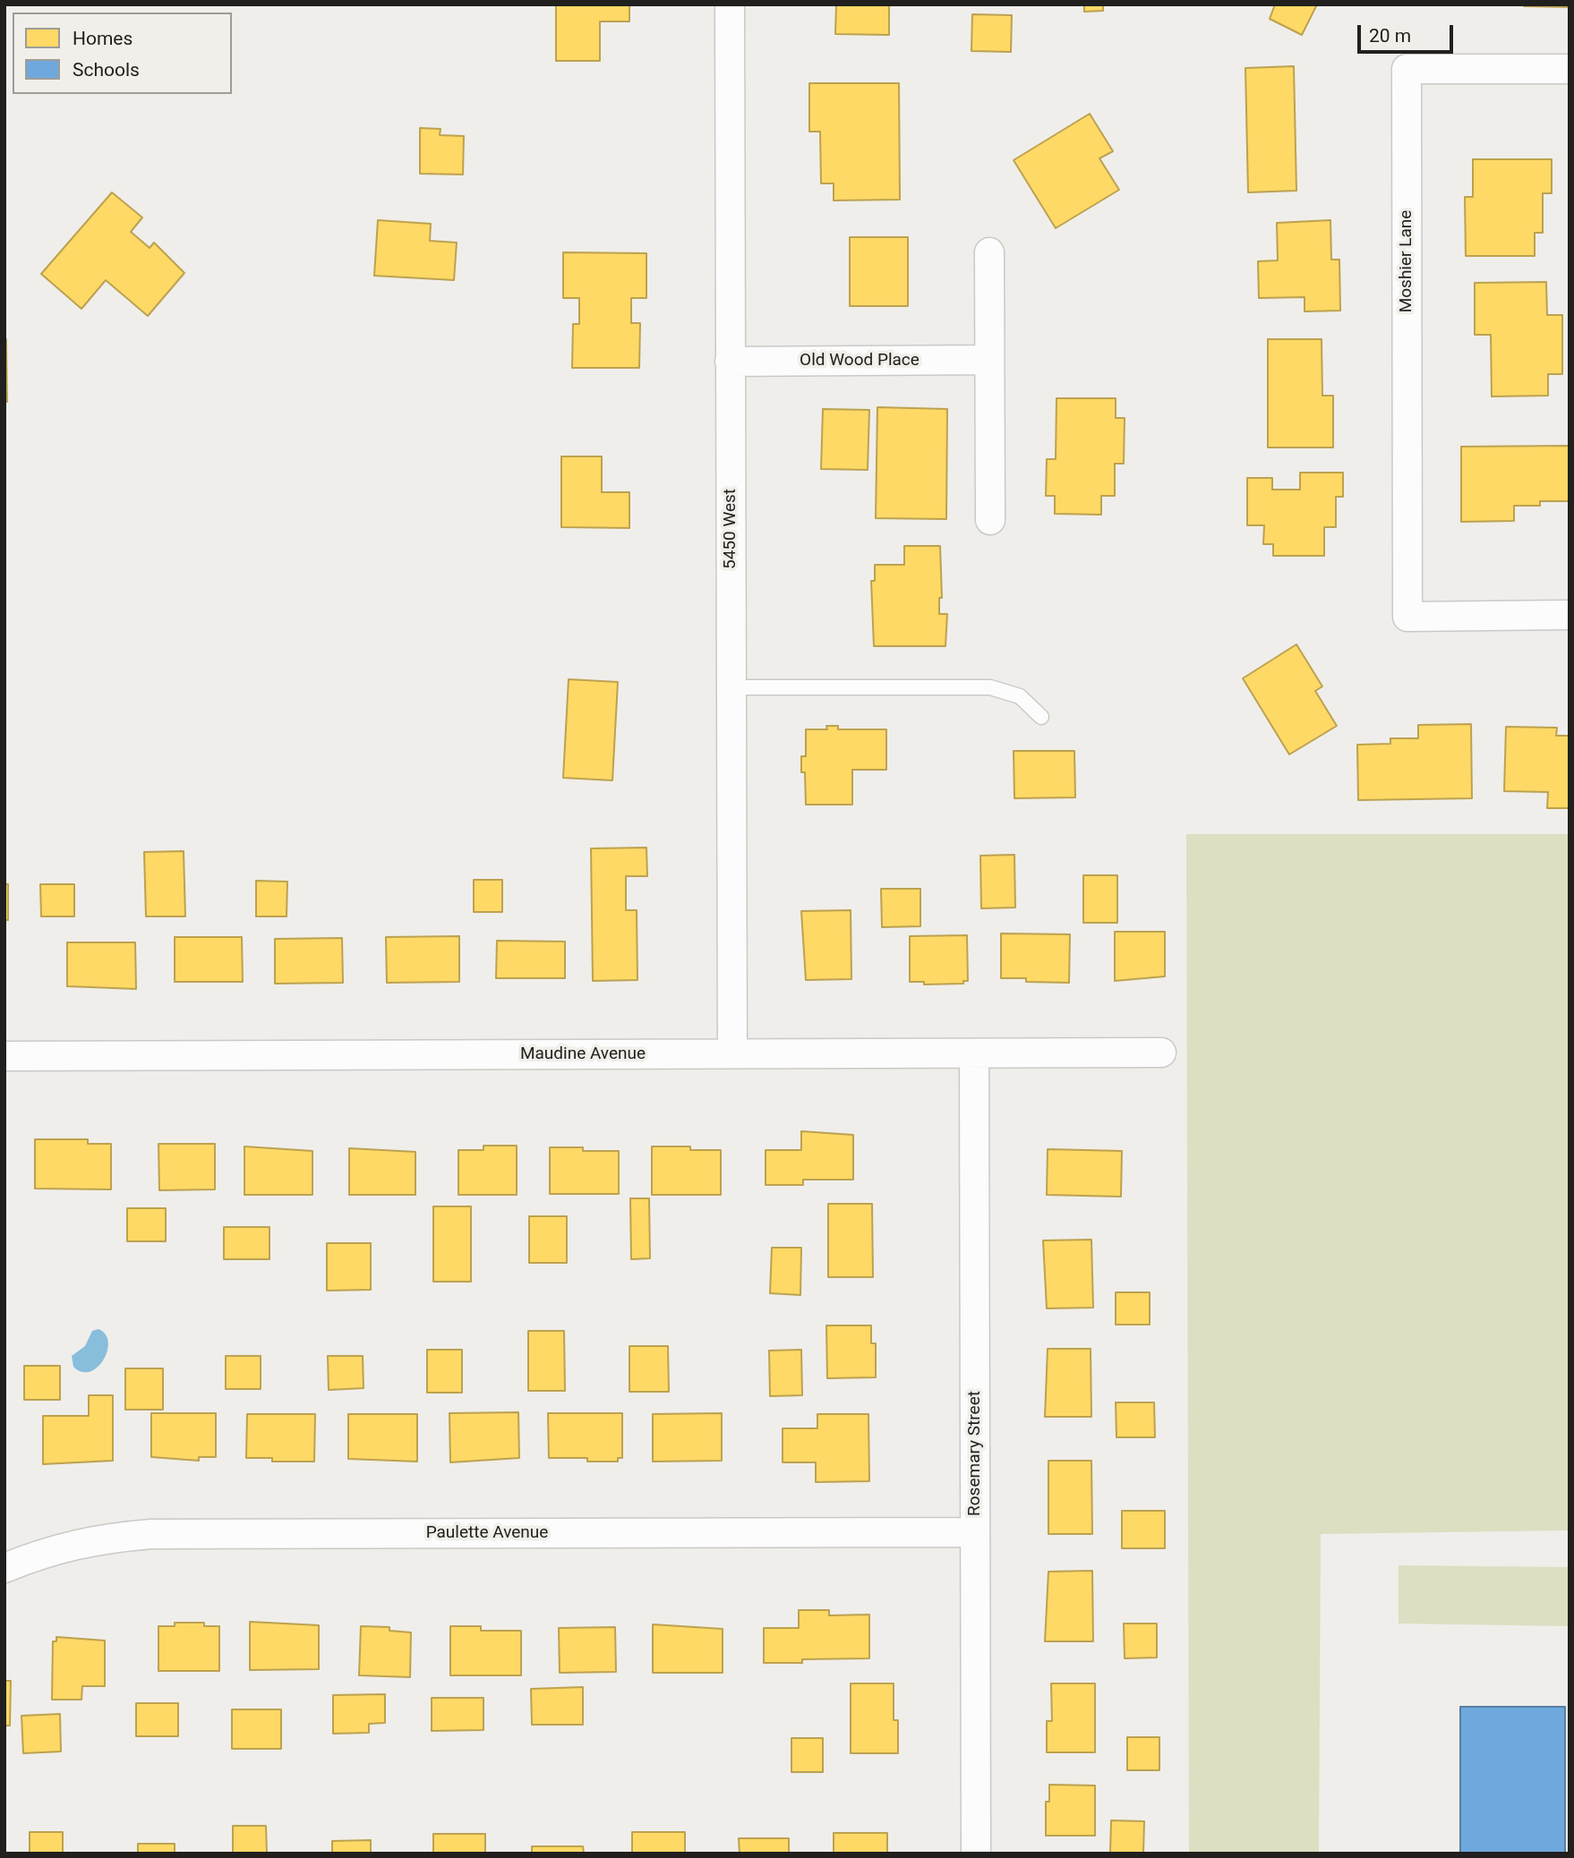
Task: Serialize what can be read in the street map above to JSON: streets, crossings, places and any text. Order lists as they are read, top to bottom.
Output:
{
  "streets": {
    "street": [
      "Moshier Lane",
      "Old Wood Place",
      "5450 West",
      "Maudine Avenue",
      "Rosemary Street",
      "Paulette Avenue"
    ]
  },
  "crossings": [
    ["Old Wood Place", "5450 West"],
    ["5450 West", "Maudine Avenue"],
    ["Maudine Avenue", "Rosemary Street"],
    ["Rosemary Street", "Paulette Avenue"]
  ],
  "legend": ["Homes", "Schools"],
  "scale_bar": "20 m"
}
